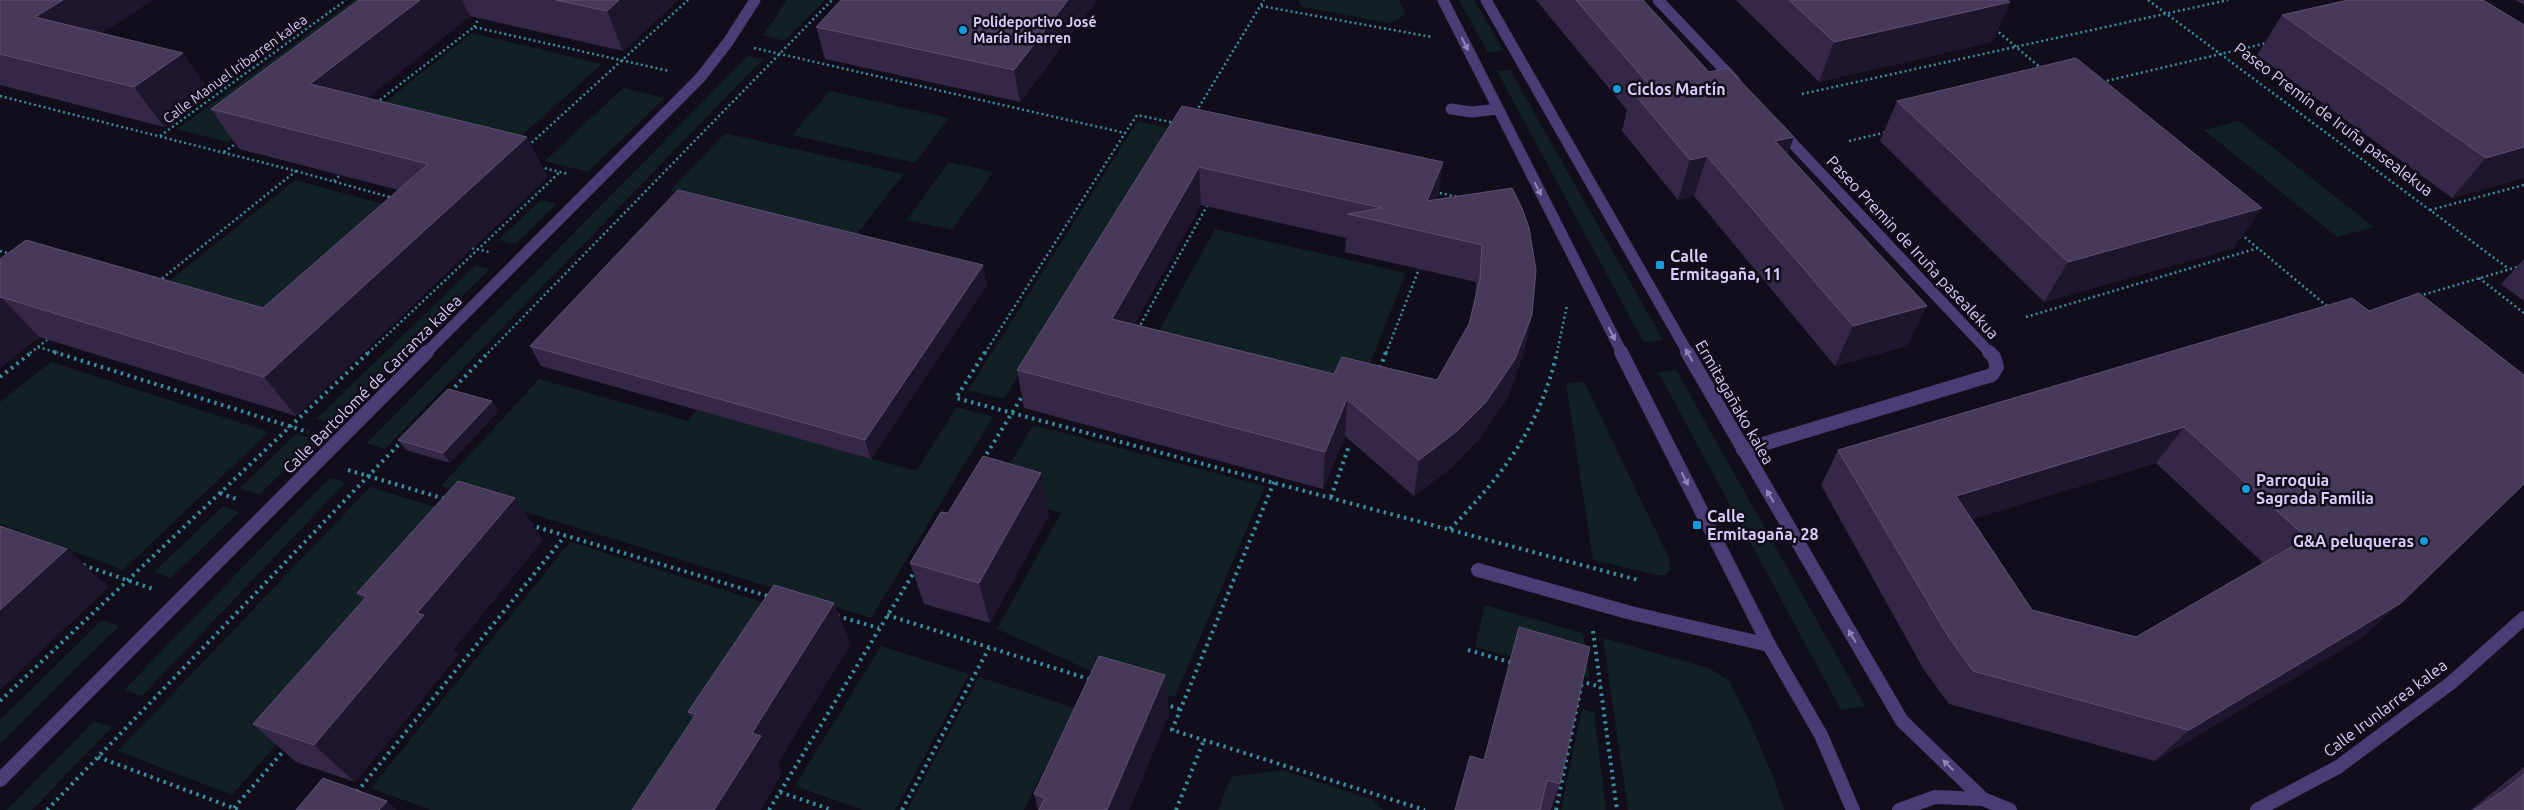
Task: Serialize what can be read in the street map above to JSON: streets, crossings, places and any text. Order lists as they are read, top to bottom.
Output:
{
  "streets": {
    "street": [
      "Paseo Premin de Iruña pasealekua",
      "Calle Bartolomé de Carranza kalea",
      "Ermitagañako kalea",
      "Calle Irunlarrea kalea"
    ],
    "path": ["Calle Manuel Iribarren kalea"]
  },
  "crossings": [
    ["Paseo Premin de Iruña pasealekua", "Ermitagañako kalea"]
  ],
  "places": {
    "other": [
      "Polideportivo José María Iribarren",
      "Ciclos Martín",
      "Parroquia Sagrada Familia",
      "G&A peluqueras"
    ],
    "transit": ["Calle Ermitagaña, 11", "Calle Ermitagaña, 28"]
  }
}
